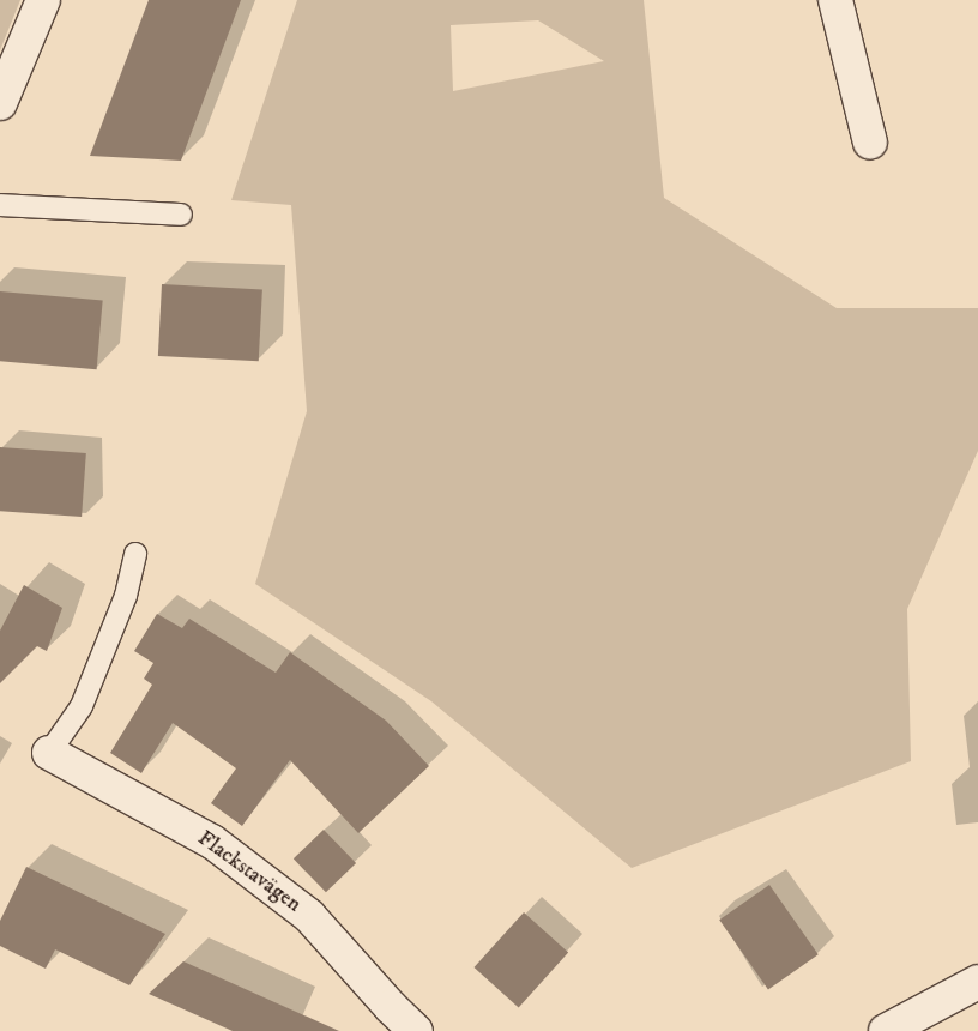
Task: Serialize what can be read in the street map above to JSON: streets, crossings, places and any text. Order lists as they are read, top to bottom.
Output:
{
  "streets": {
    "street": ["Flackstavägen"]
  }
}
